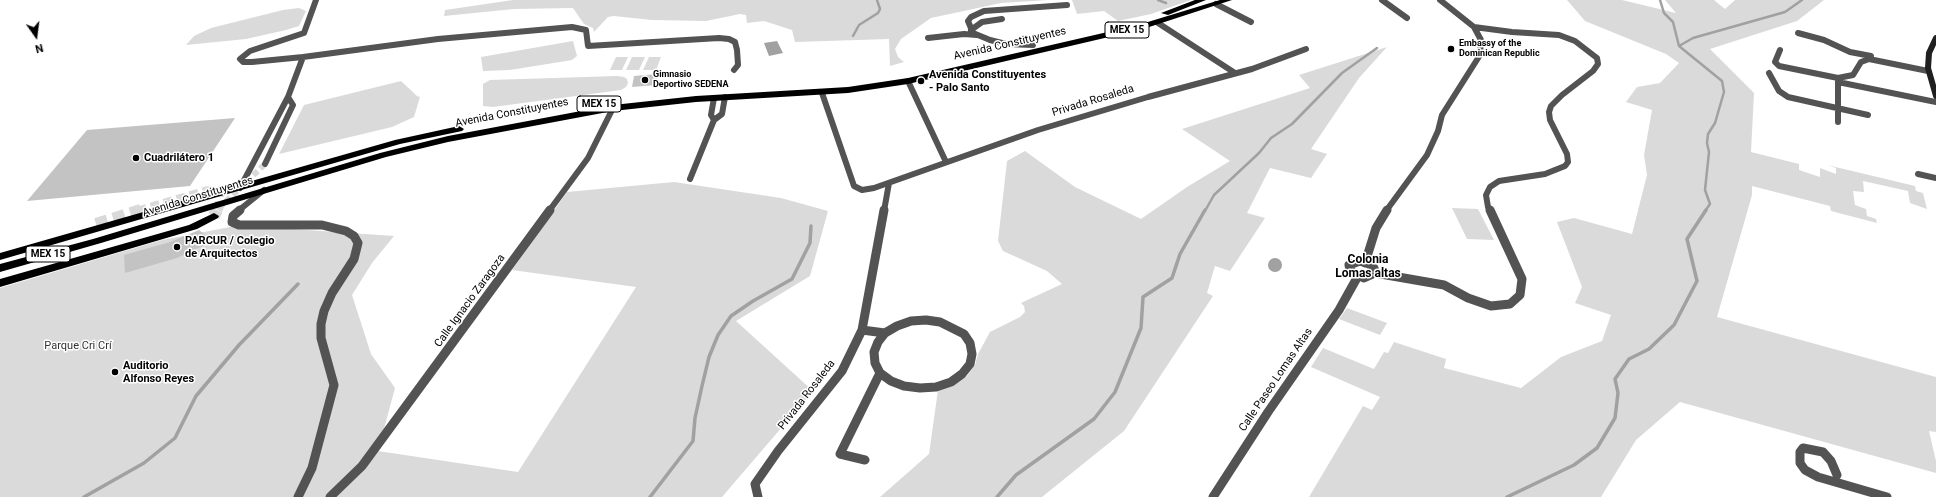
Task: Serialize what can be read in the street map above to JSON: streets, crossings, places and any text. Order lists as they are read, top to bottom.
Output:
{
  "streets": {
    "highway": ["MEX 15", "Avenida Constituyentes"],
    "street": ["Privada Rosaleda", "Calle Ignacio Zaragoza", "Calle Paseo Lomas Altas"]
  },
  "crossings": [
    ["Avenida Constituyentes", "Privada Rosaleda"],
    ["Avenida Constituyentes", "Calle Ignacio Zaragoza"]
  ],
  "districts": ["Colonia Lomas altas"],
  "parks": ["Parque Cri Crí"],
  "places": [
    "Embassy of the Dominican Republic",
    "Gimnasio Deportivo SEDENA",
    "Avenida Constituyentes - Palo Santo",
    "Cuadrilátero 1",
    "PARCUR / Colegio de Arquitectos",
    "Auditorio Alfonso Reyes"
  ],
  "north": "bottom"
}
